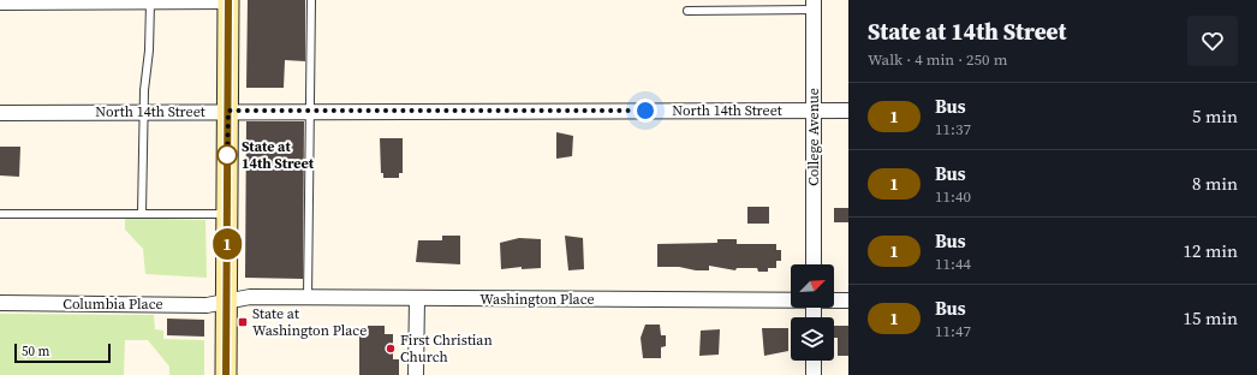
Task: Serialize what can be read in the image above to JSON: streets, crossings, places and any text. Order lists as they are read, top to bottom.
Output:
{
  "streets": {
    "street": [
      "North 14th Street",
      "College Avenue",
      "Washington Place",
      "Columbia Place"
    ]
  },
  "crossings": [
    ["North 14th Street", "College Avenue"],
    ["Washington Place", "Columbia Place"]
  ],
  "places": {
    "other": ["State at 14th Street", "First Christian Church"],
    "transit": ["State at Washington Place"]
  },
  "lines": ["bus line 1"],
  "scale_bar": "50 m",
  "north": "top right",
  "page": {
    "on_map": "1",
    "heading": ["State at 14th Street", "Walk · 4 min · 250 m"],
    "list": [
      {
        "mark": "1",
        "name": "Bus",
        "note": "11:37",
        "value": "5 min"
      },
      {
        "mark": "1",
        "name": "Bus",
        "note": "11:40",
        "value": "8 min"
      },
      {
        "mark": "1",
        "name": "Bus",
        "note": "11:44",
        "value": "12 min"
      },
      {
        "mark": "1",
        "name": "Bus",
        "note": "11:47",
        "value": "15 min"
      }
    ],
    "scale": "50 m"
  }
}
